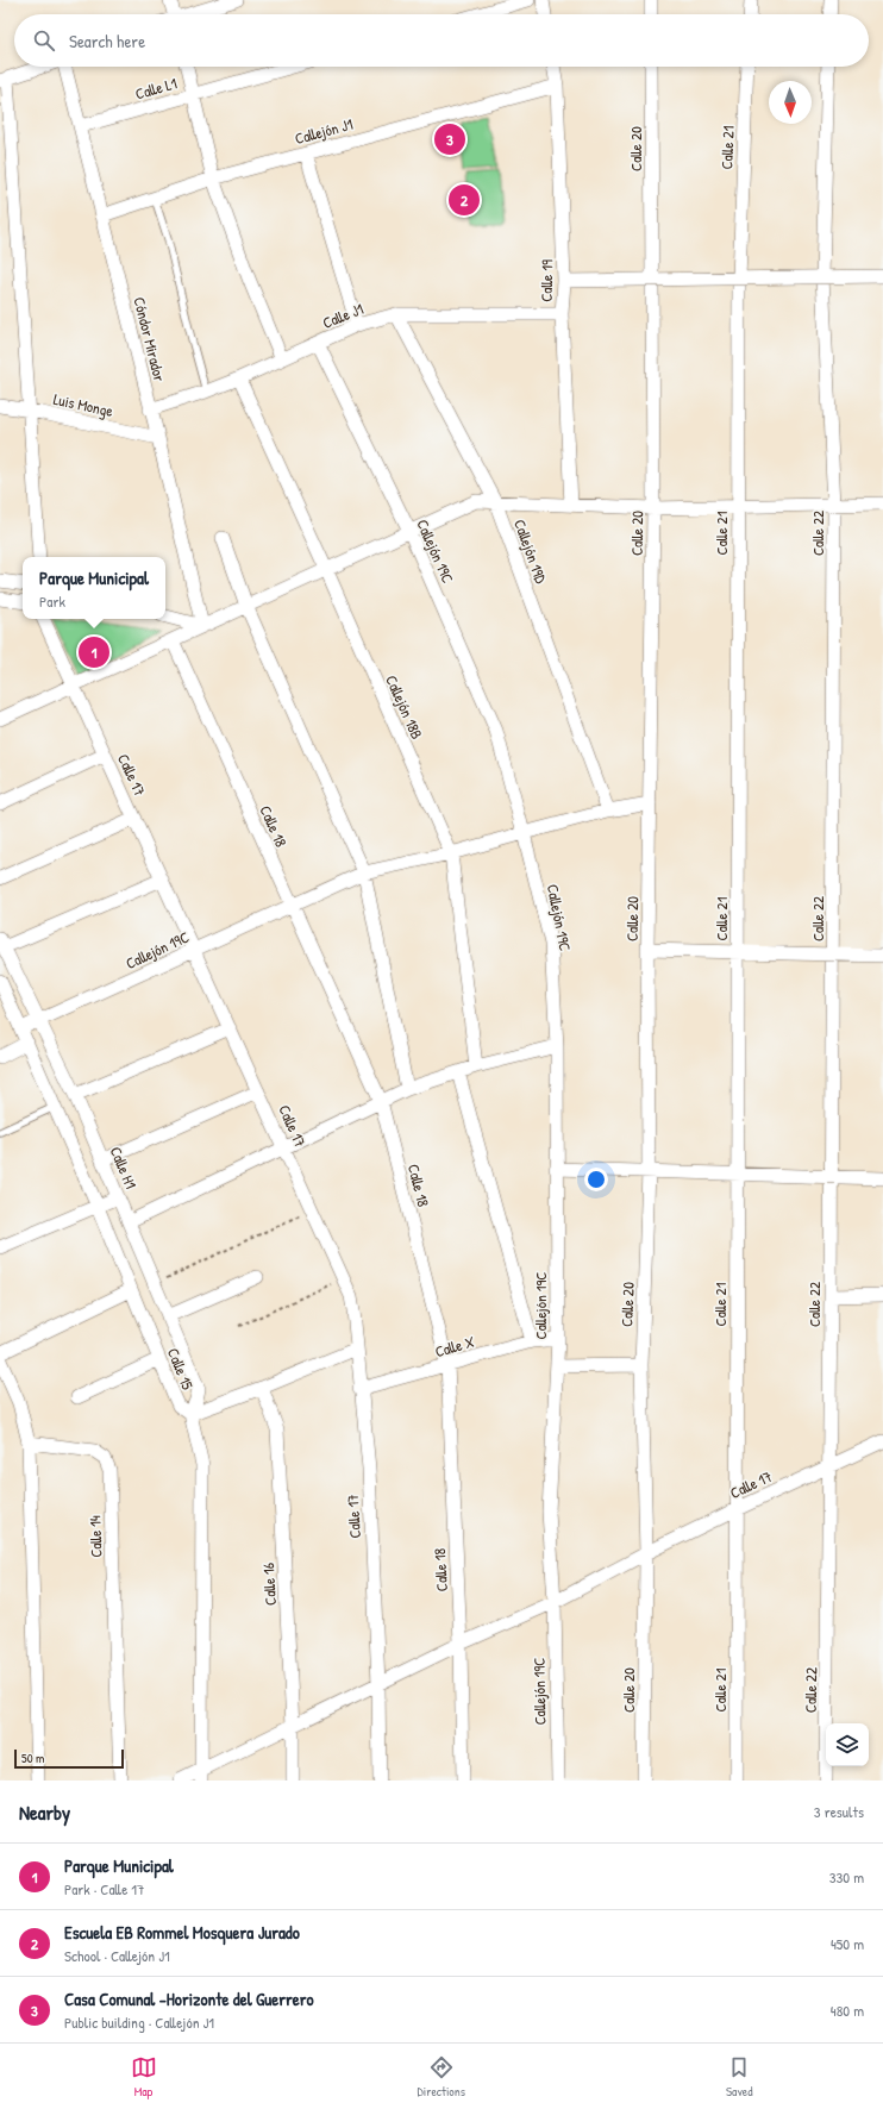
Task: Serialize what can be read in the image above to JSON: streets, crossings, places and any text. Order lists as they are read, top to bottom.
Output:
{
  "streets": {
    "street": [
      "Calle L1",
      "Callejón J1",
      "Calle 21",
      "Calle 20",
      "Calle 19",
      "Calle J1",
      "Cóndor Mirador",
      "Luis Monge",
      "Calle 22",
      "Callejón 19C",
      "Callejón 19D",
      "Callejón 18B",
      "Calle 17",
      "Calle 18",
      "Calle H1",
      "Calle X",
      "Calle 15",
      "Calle 14",
      "Calle 16"
    ]
  },
  "crossings": [
    ["Calle L1", "Cóndor Mirador"],
    ["Callejón J1", "Calle 19"],
    ["Callejón J1", "Cóndor Mirador"],
    ["Calle 21", "Calle 17"],
    ["Calle 20", "Calle 17"],
    ["Calle 19", "Calle J1"],
    ["Calle J1", "Cóndor Mirador"],
    ["Calle J1", "Callejón 19C"],
    ["Calle J1", "Callejón 19D"],
    ["Calle J1", "Callejón 18B"],
    ["Cóndor Mirador", "Luis Monge"],
    ["Calle 22", "Calle 17"],
    ["Callejón 19C", "Callejón 18B"],
    ["Callejón 19C", "Calle 17"],
    ["Callejón 19C", "Calle 18"],
    ["Callejón 19C", "Calle H1"],
    ["Callejón 19C", "Calle X"],
    ["Calle 17", "Calle 18"],
    ["Calle 17", "Calle X"],
    ["Calle 17", "Calle 15"],
    ["Calle 17", "Calle 16"],
    ["Calle 18", "Calle X"],
    ["Calle H1", "Calle 15"]
  ],
  "scale_bar": "50 m",
  "north": "bottom",
  "page": {
    "search": "Search here",
    "pins": ["3", "2", "1"],
    "popup": ["Parque Municipal", "Park"],
    "scale": "50 m",
    "heading": ["Nearby", "3 results"],
    "list": [
      {
        "mark": "1",
        "name": "Parque Municipal",
        "note": "Park · Calle 17",
        "value": "330 m"
      },
      {
        "mark": "2",
        "name": "Escuela EB Rommel Mosquera Jurado",
        "note": "School · Callejón J1",
        "value": "450 m"
      },
      {
        "mark": "3",
        "name": "Casa Comunal -Horizonte del Guerrero",
        "note": "Public building · Callejón J1",
        "value": "480 m"
      }
    ],
    "nav": ["Map", "Directions", "Saved"]
  }
}
